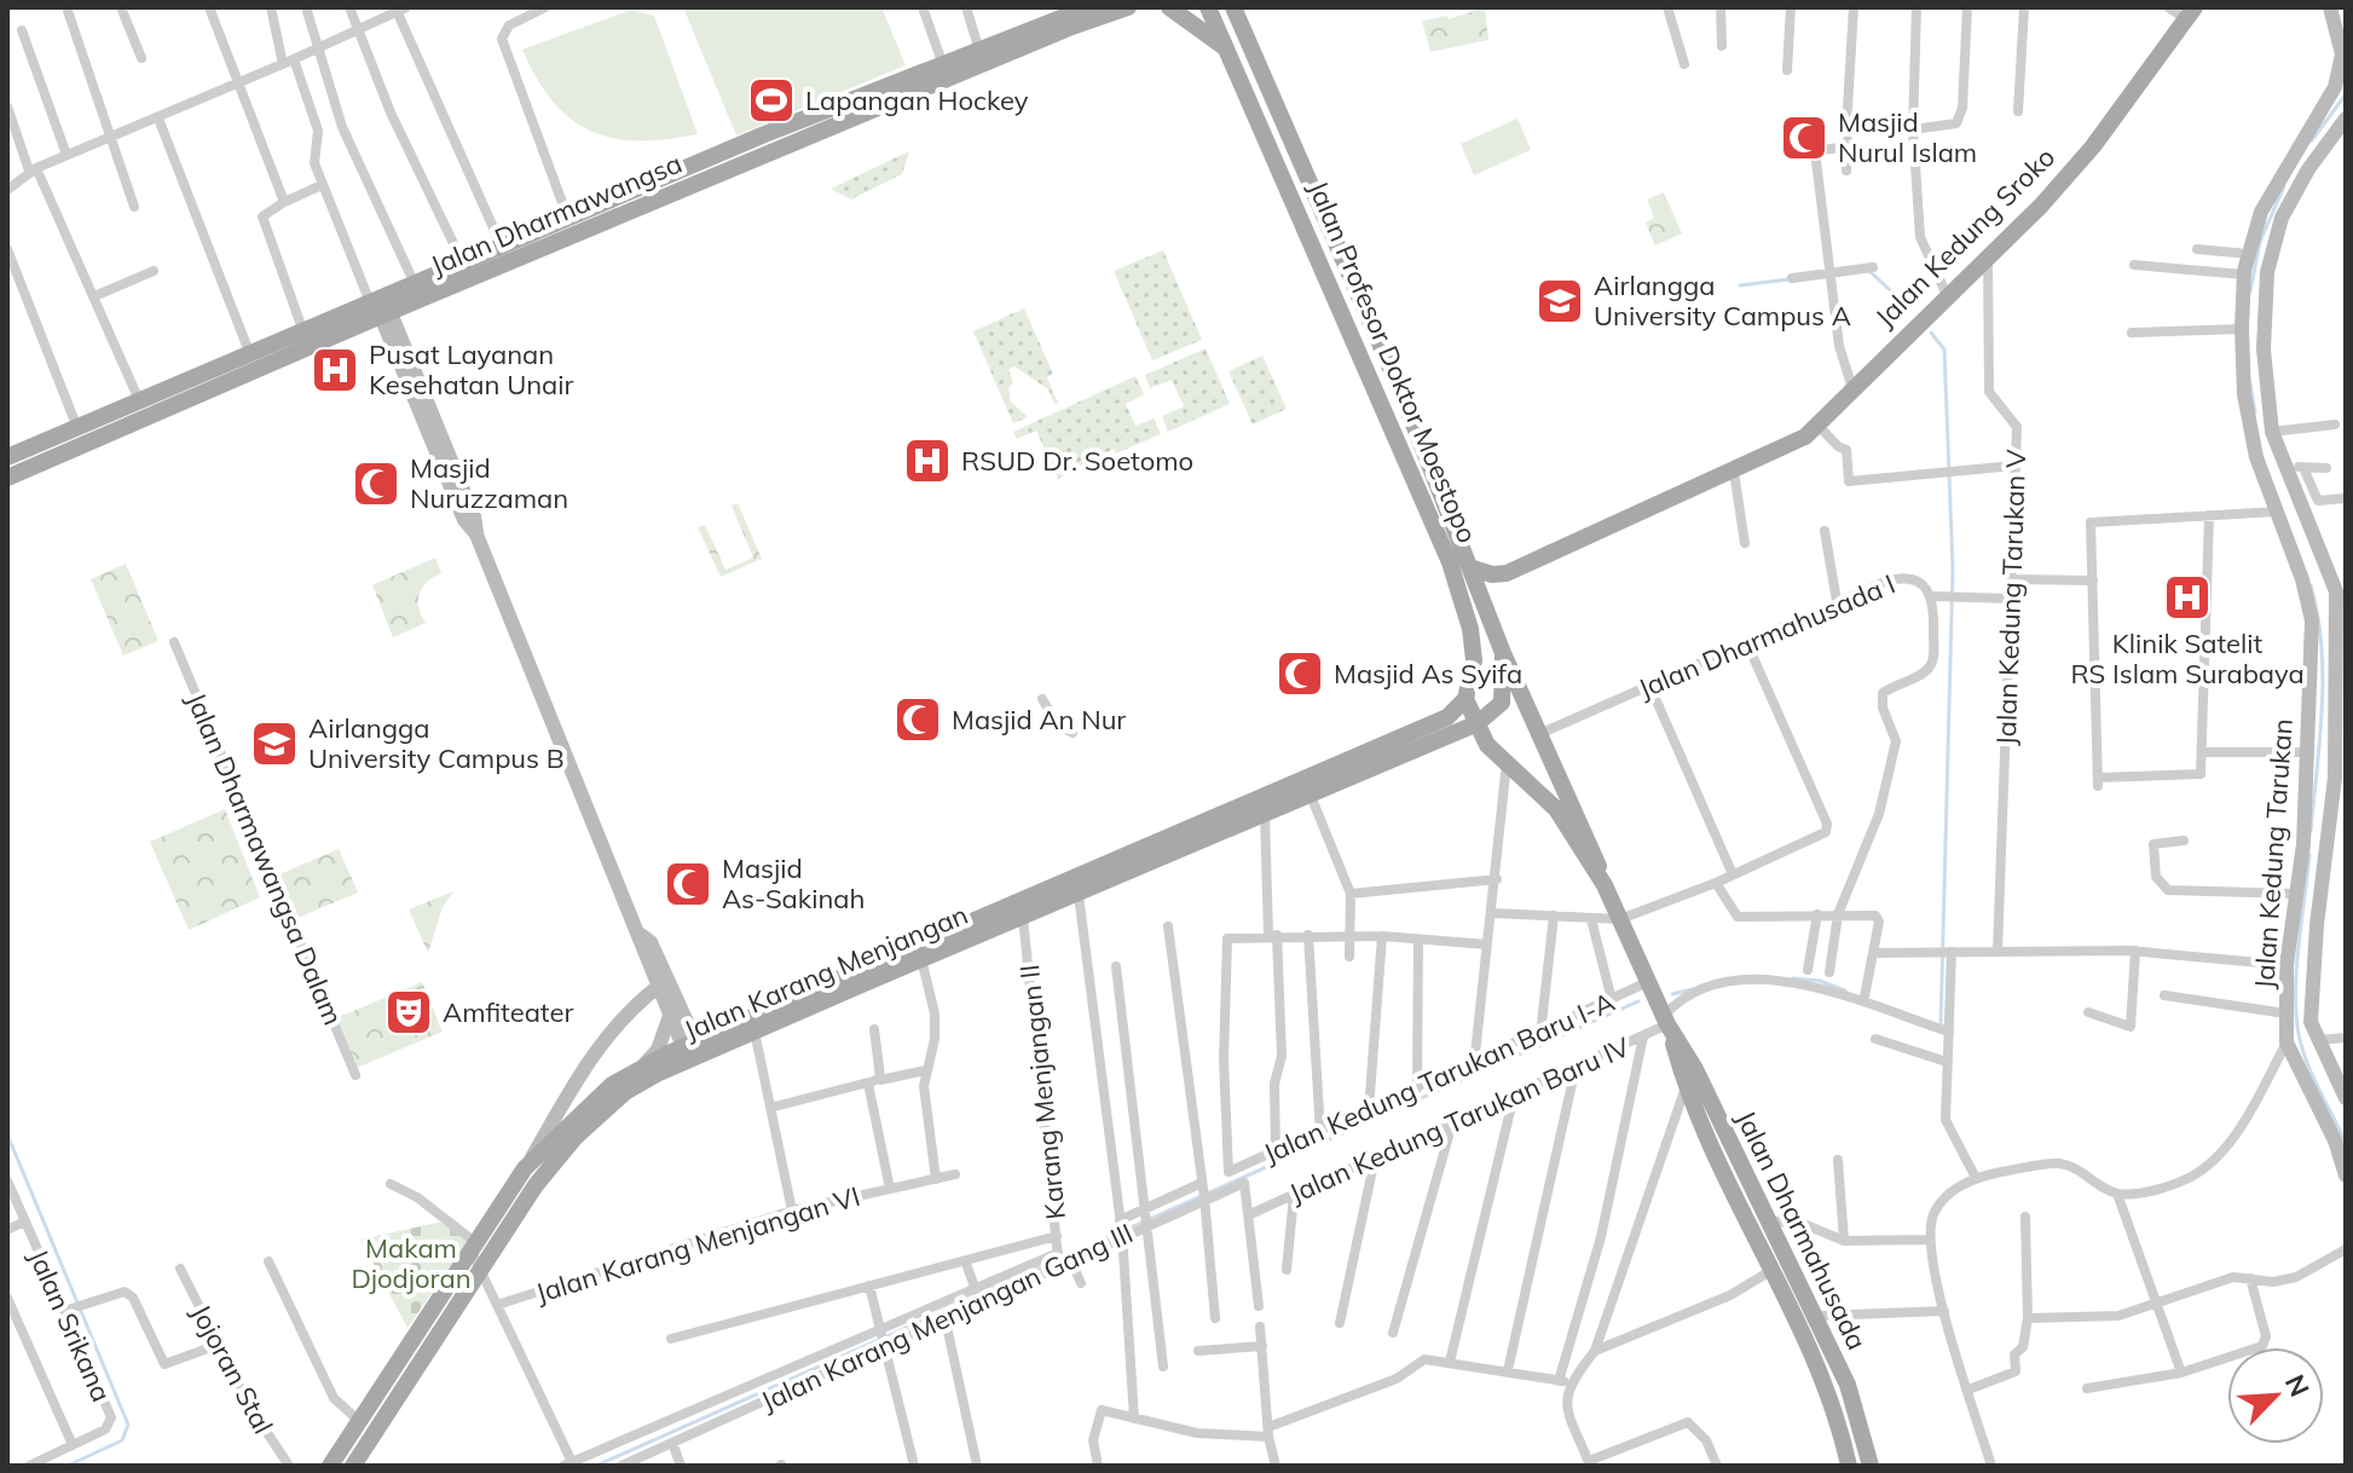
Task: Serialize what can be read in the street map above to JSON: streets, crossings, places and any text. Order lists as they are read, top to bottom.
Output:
{
  "streets": {
    "main road": [
      "Jalan Dharmawangsa",
      "Jalan Kedung Sroko",
      "Jalan Profesor Doktor Moestopo",
      "Jalan Kedung Tarukan",
      "Jalan Karang Menjangan",
      "Jalan Dharmahusada"
    ],
    "street": [
      "Jalan Kedung Tarukan V",
      "Jalan Dharmahusada I",
      "Jalan Dharmawangsa Dalam",
      "Jalan Kedung Tarukan Baru I-A",
      "Karang Menjangan II",
      "Jalan Kedung Tarukan Baru IV",
      "Jalan Karang Menjangan VI",
      "Jalan Karang Menjangan Gang III",
      "Jalan Srikana",
      "Jojoran Stal"
    ]
  },
  "crossings": [
    ["Jalan Kedung Sroko", "Jalan Profesor Doktor Moestopo"],
    ["Jalan Kedung Sroko", "Jalan Kedung Tarukan V"],
    ["Jalan Profesor Doktor Moestopo", "Jalan Karang Menjangan"],
    ["Jalan Profesor Doktor Moestopo", "Jalan Dharmahusada"],
    ["Jalan Dharmahusada I", "Jalan Dharmahusada"],
    ["Jalan Karang Menjangan", "Karang Menjangan II"],
    ["Jalan Kedung Tarukan Baru I-A", "Jalan Dharmahusada"],
    ["Jalan Kedung Tarukan Baru I-A", "Jalan Karang Menjangan Gang III"],
    ["Karang Menjangan II", "Jalan Karang Menjangan Gang III"],
    ["Jalan Kedung Tarukan Baru IV", "Jalan Dharmahusada"]
  ],
  "parks": ["Makam Djodjoran"],
  "places": {
    "sports": ["Lapangan Hockey"],
    "mosque": [
      "Masjid Nurul Islam",
      "Masjid Nuruzzaman",
      "Masjid As Syifa",
      "Masjid An Nur",
      "Masjid As-Sakinah"
    ],
    "school or university": ["Airlangga University Campus A", "Airlangga University Campus B"],
    "hospital": ["Pusat Layanan Kesehatan Unair", "RSUD Dr. Soetomo", "Klinik Satelit RS Islam Surabaya"],
    "theatre": ["Amfiteater"]
  },
  "north": "top right"
}
